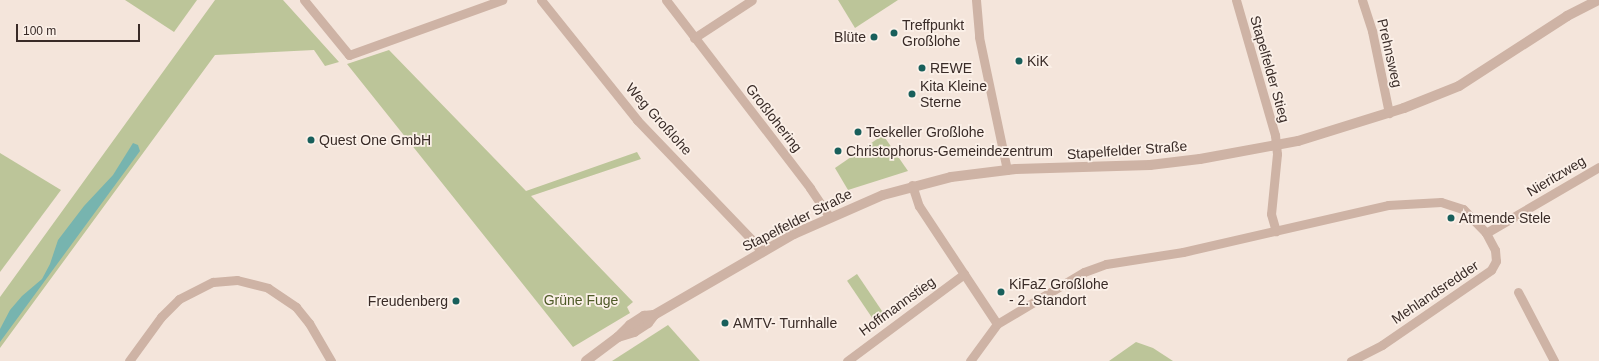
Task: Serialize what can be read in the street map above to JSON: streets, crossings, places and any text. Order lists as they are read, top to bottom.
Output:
{
  "streets": {
    "street": [
      "Prehnsweg",
      "Stapelfelder Stieg",
      "Großlohering",
      "Weg Großlohe",
      "Stapelfelder Straße",
      "Nieritzweg",
      "Mehlandsredder",
      "Hoffmannstieg"
    ]
  },
  "crossings": [
    ["Prehnsweg", "Stapelfelder Straße"],
    ["Stapelfelder Stieg", "Stapelfelder Straße"],
    ["Großlohering", "Stapelfelder Straße"],
    ["Weg Großlohe", "Stapelfelder Straße"],
    ["Nieritzweg", "Mehlandsredder"]
  ],
  "parks": ["Grüne Fuge"],
  "places": [
    "Treffpunkt Großlohe",
    "Blüte",
    "KiK",
    "REWE",
    "Kita Kleine Sterne",
    "Teekeller Großlohe",
    "Quest One GmbH",
    "Christophorus-Gemeindezentrum",
    "Atmende Stele",
    "KiFaZ Großlohe - 2. Standort",
    "Freudenberg",
    "AMTV- Turnhalle"
  ],
  "scale_bar": "100 m"
}
